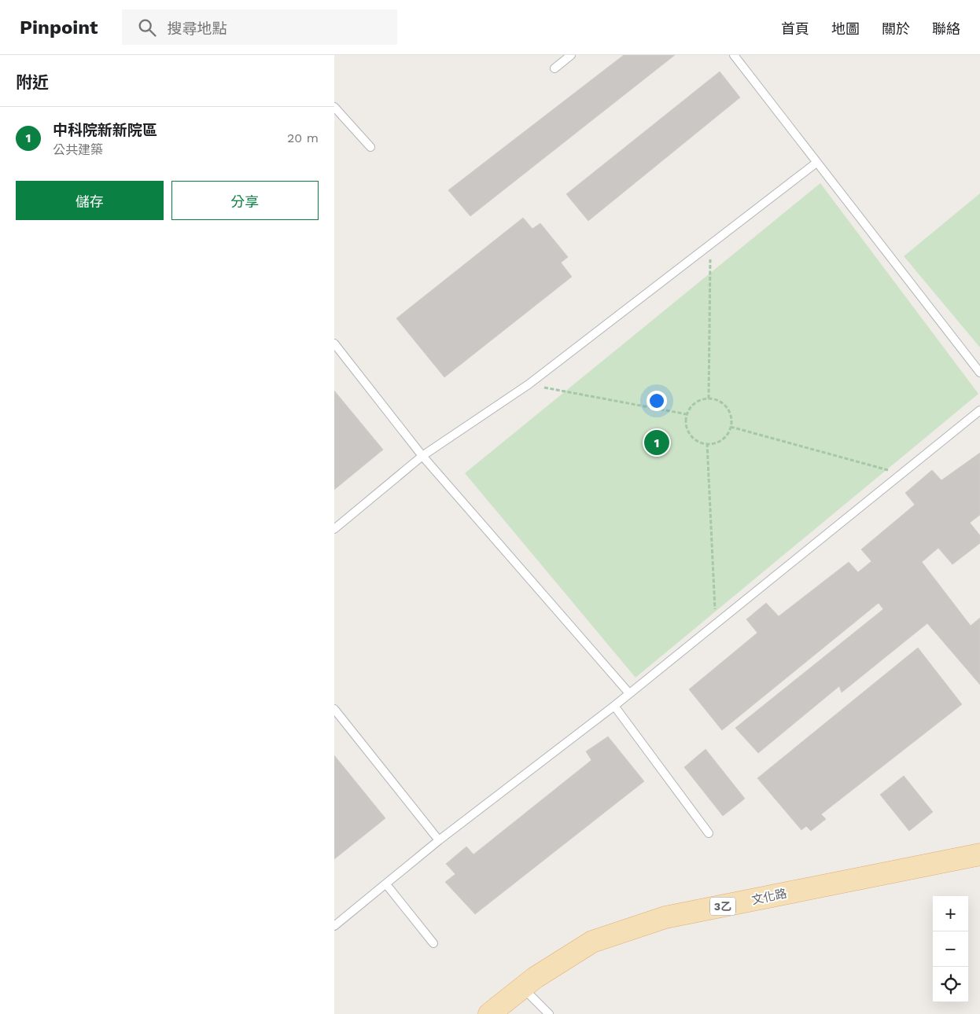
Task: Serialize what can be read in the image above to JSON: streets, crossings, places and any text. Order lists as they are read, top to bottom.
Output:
{
  "streets": {
    "main road": ["文化路", "3乙"]
  },
  "page": {
    "header": "Pinpoint",
    "search": "搜尋地點",
    "nav": [
      "首頁",
      "地圖",
      "關於",
      "聯絡"
    ],
    "heading": "附近",
    "list": [
      {
        "mark": "1",
        "name": "中科院新新院區",
        "note": "公共建築",
        "value": "20 m"
      }
    ],
    "buttons": ["儲存", "分享"],
    "pins": "1",
    "map_buttons": ["+", "−"]
  }
}
